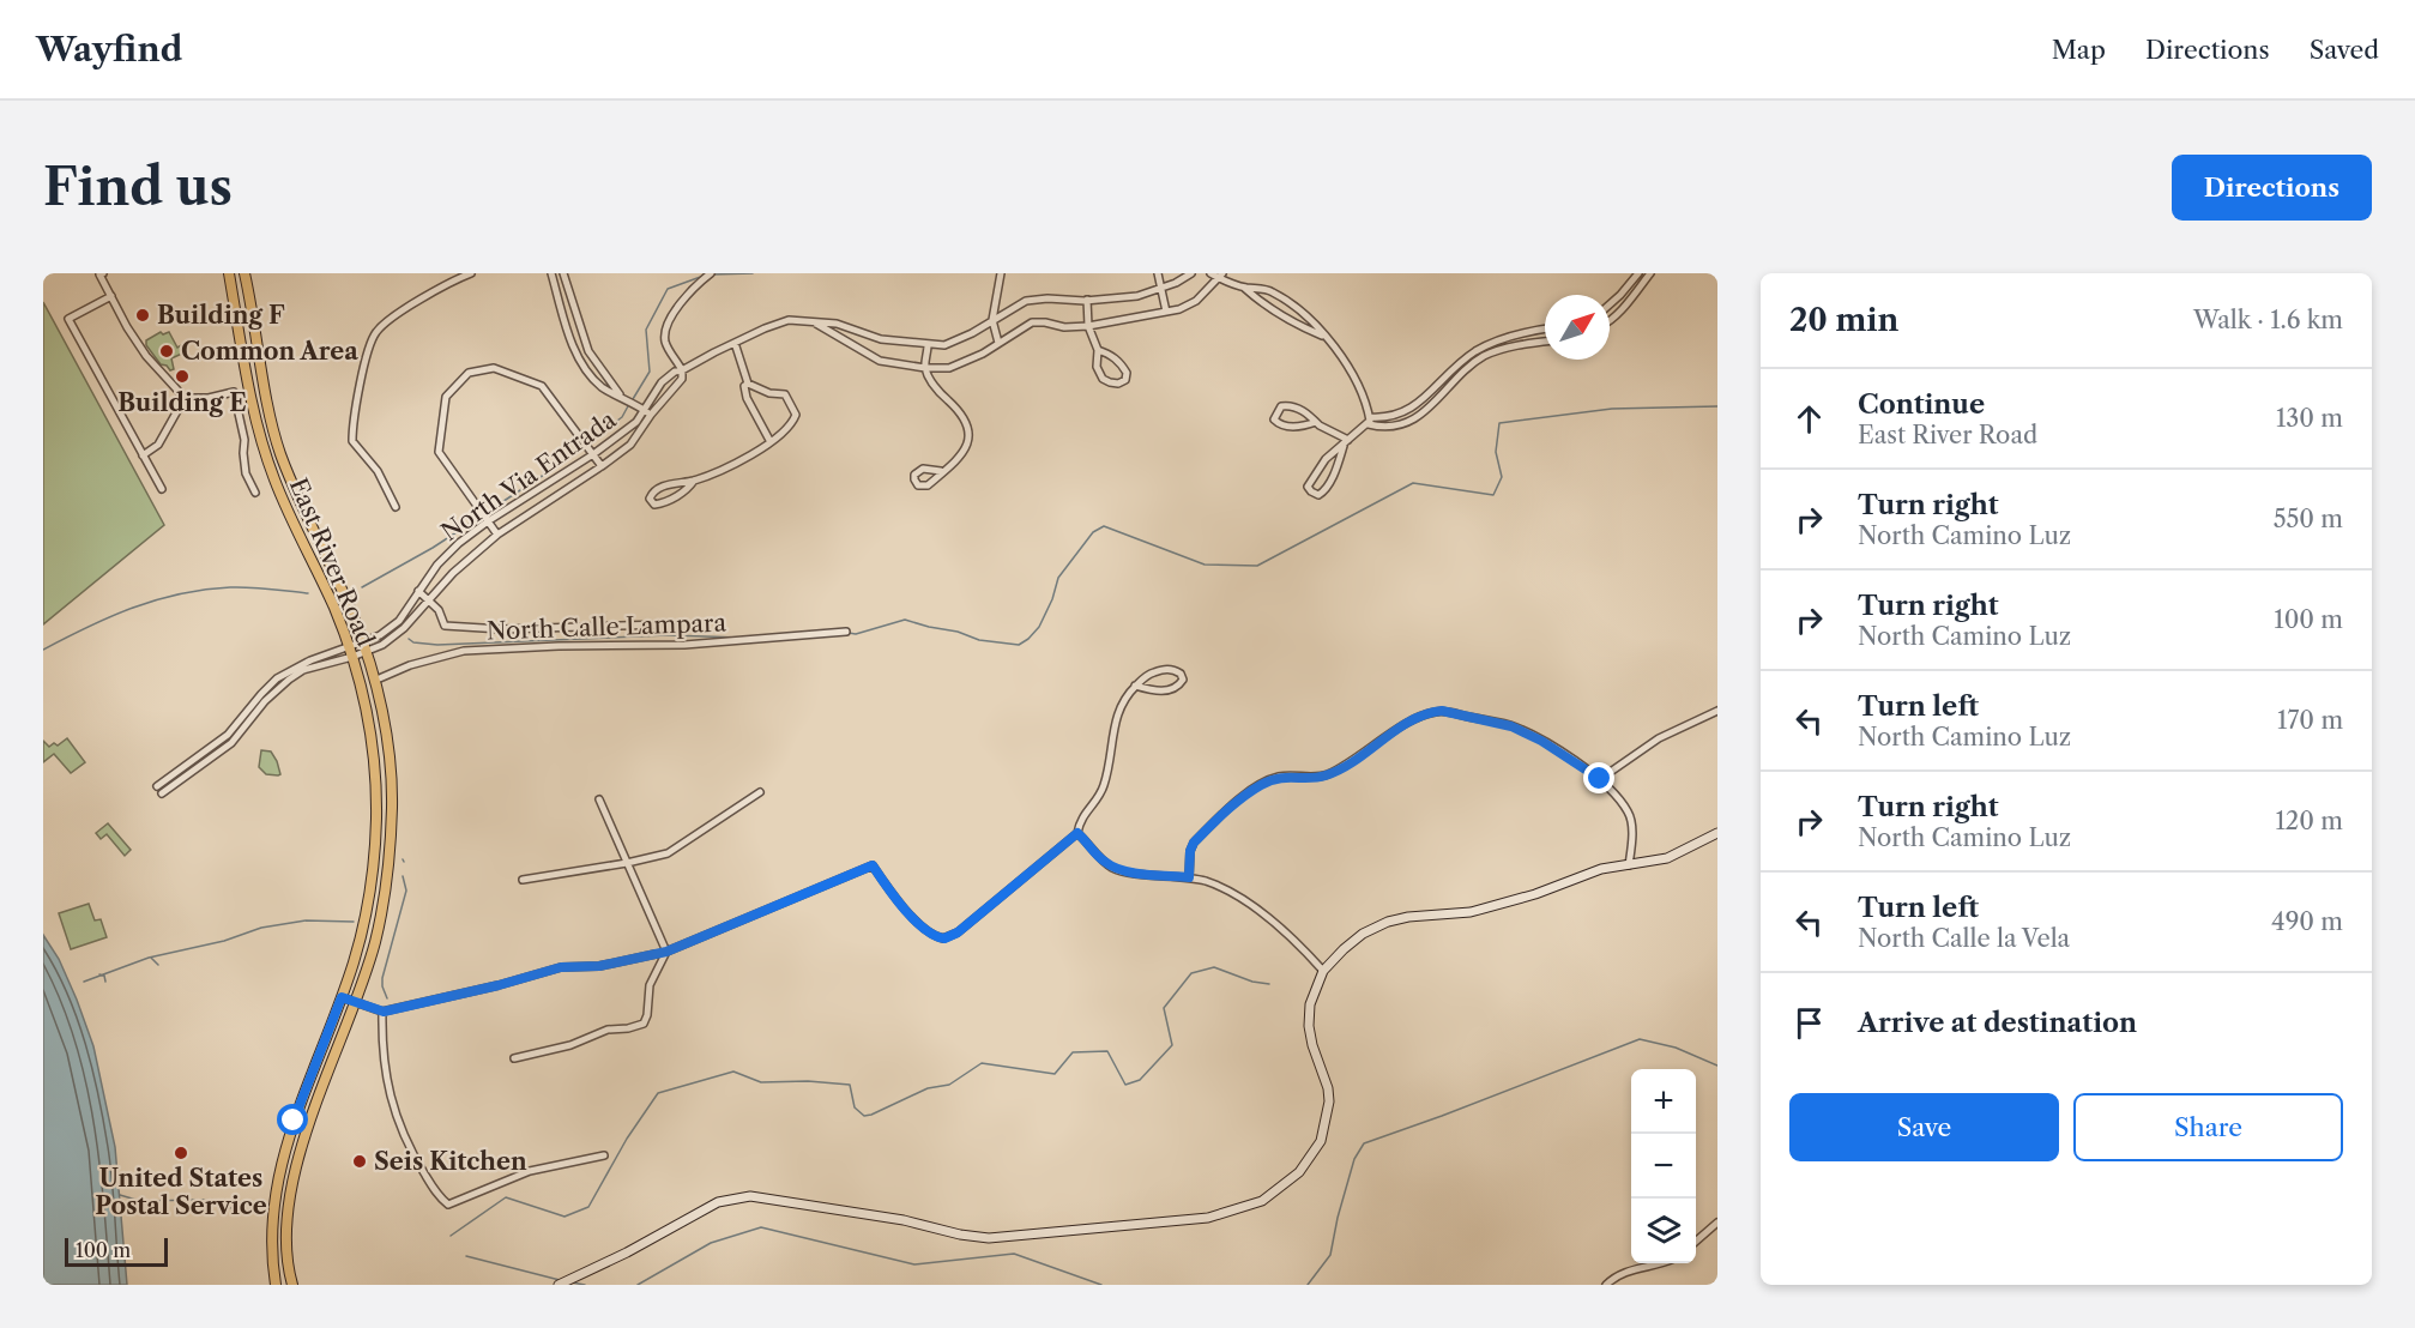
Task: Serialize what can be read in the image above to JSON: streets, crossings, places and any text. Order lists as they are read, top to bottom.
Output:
{
  "streets": {
    "main road": ["East River Road"],
    "street": ["North Via Entrada", "North Calle Lampara"]
  },
  "crossings": [
    ["North Via Entrada", "East River Road"],
    ["North Via Entrada", "North Calle Lampara"],
    ["East River Road", "North Calle Lampara"]
  ],
  "places": [
    "Building F",
    "Common Area",
    "Building E",
    "United States Postal Service",
    "Seis Kitchen"
  ],
  "scale_bar": "100 m",
  "north": "top right",
  "page": {
    "header": "Wayfind",
    "nav": ["Map", "Directions", "Saved"],
    "buttons": [
      "Directions",
      ["Save", "Share"]
    ],
    "title": "Find us",
    "heading": ["20 min", "Walk · 1.6 km"],
    "list": [
      ["Continue", "East River Road", "130 m"],
      ["Turn right", "North Camino Luz", "550 m"],
      ["Turn right", "North Camino Luz", "100 m"],
      ["Turn left", "North Camino Luz", "170 m"],
      ["Turn right", "North Camino Luz", "120 m"],
      ["Turn left", "North Calle la Vela", "490 m"],
      "Arrive at destination"
    ],
    "map_buttons": ["+", "−"],
    "scale": "100 m"
  }
}
